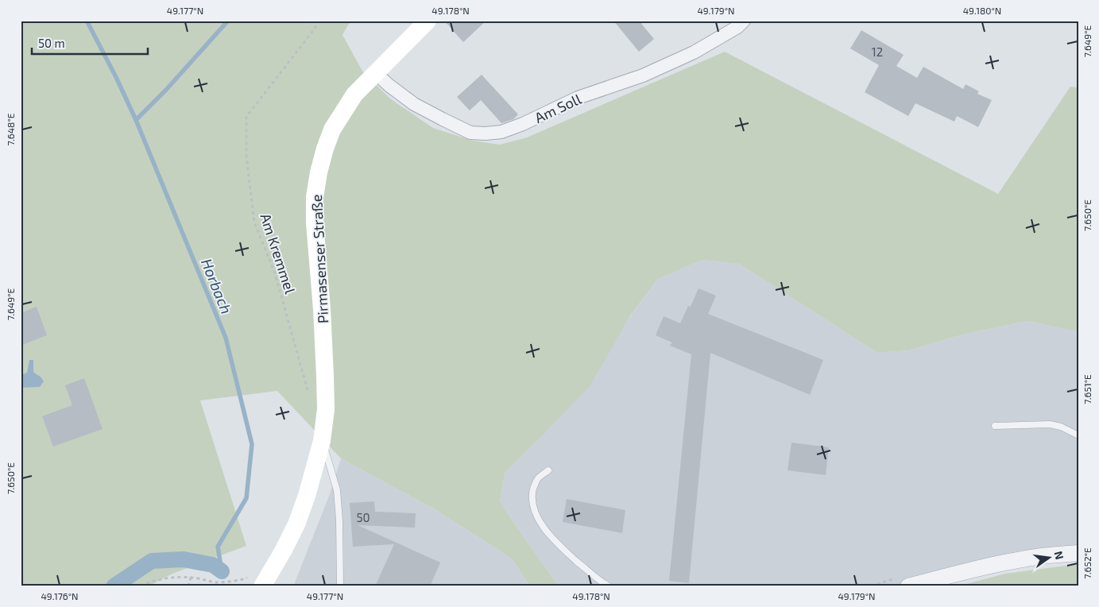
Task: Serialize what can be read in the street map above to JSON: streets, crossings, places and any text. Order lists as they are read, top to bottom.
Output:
{
  "streets": {
    "main road": ["Pirmasenser Straße"],
    "street": ["Am Soll"],
    "path": ["Am Kremmel"]
  },
  "crossings": [
    ["Am Soll", "Pirmasenser Straße"]
  ],
  "water": ["Horbach"],
  "house_numbers": ["12", "50"],
  "scale_bar": "50 m",
  "north": "right",
  "coordinates": [
    "49.177°N",
    "49.178°N",
    "49.179°N",
    "49.180°N",
    "7.649°E",
    "7.648°E",
    "7.650°E",
    "7.651°E",
    "7.652°E",
    "49.176°N"
  ]
}
